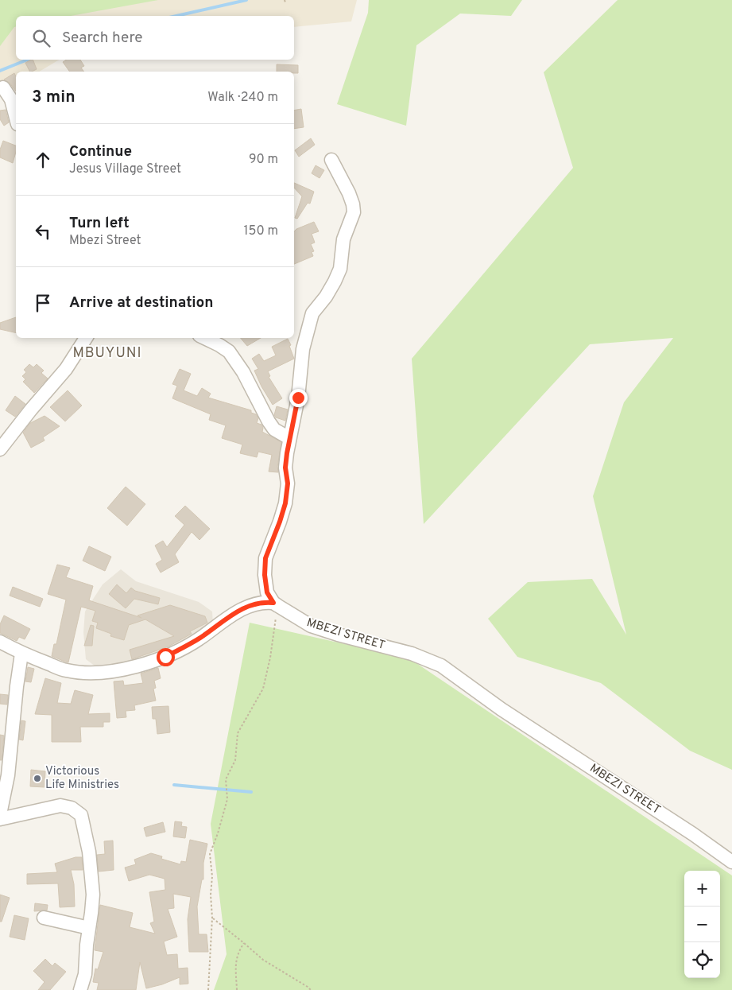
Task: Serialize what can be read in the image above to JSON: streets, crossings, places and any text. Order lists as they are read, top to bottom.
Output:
{
  "streets": {
    "street": ["MBEZI STREET"]
  },
  "districts": ["MBUYUNI"],
  "places": ["Victorious Life Ministries"],
  "page": {
    "search": "Search here",
    "heading": ["3 min", "Walk · 240 m"],
    "list": [
      ["Continue", "Jesus Village Street", "90 m"],
      ["Turn left", "Mbezi Street", "150 m"],
      "Arrive at destination"
    ],
    "map_buttons": ["+", "−"]
  }
}
